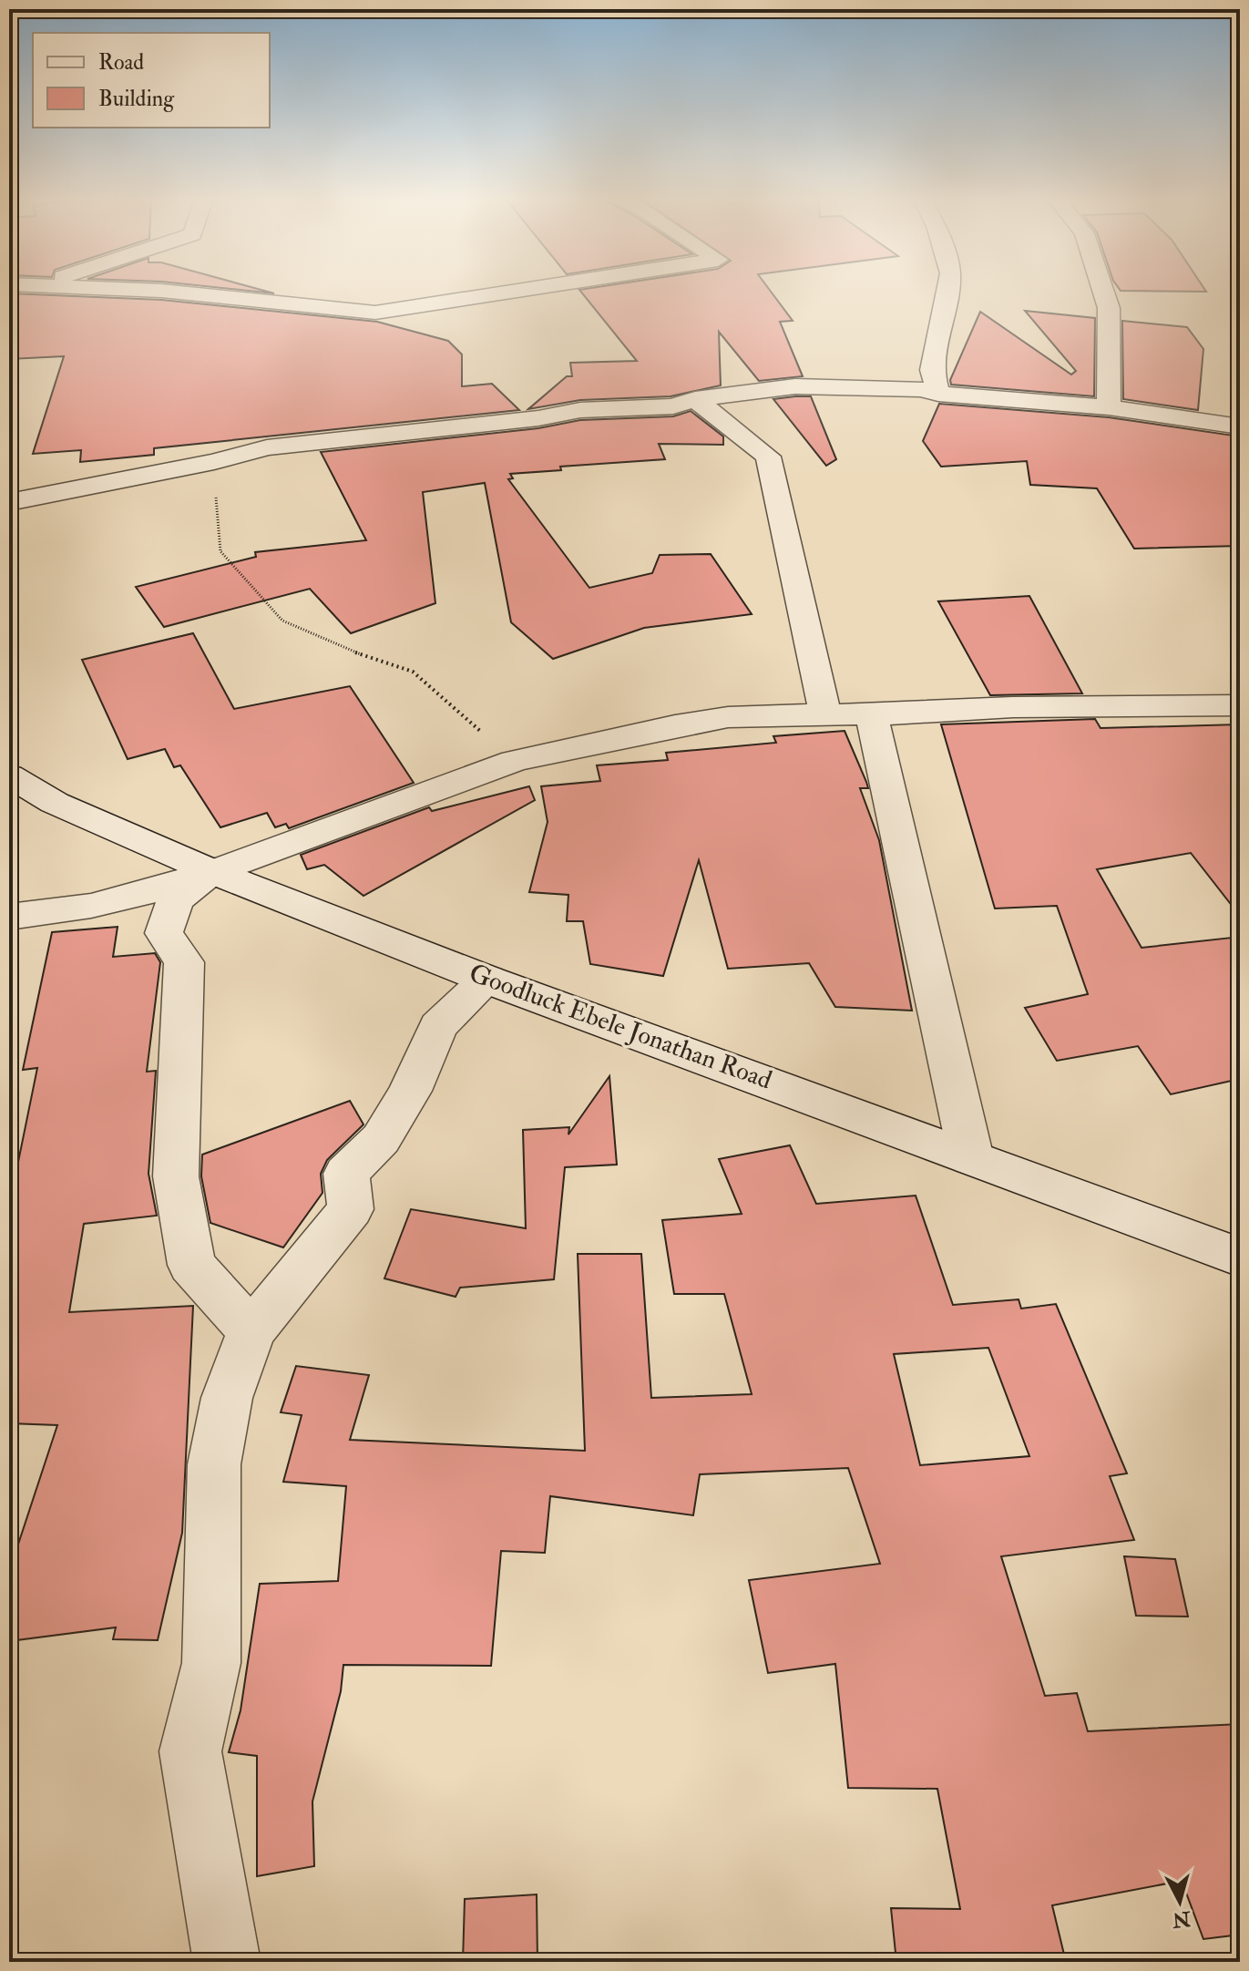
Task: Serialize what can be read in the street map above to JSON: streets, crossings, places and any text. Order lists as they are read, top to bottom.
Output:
{
  "streets": {
    "street": ["Goodluck Ebele Jonathan Road"]
  },
  "legend": ["Road", "Building"],
  "north": "bottom"
}
